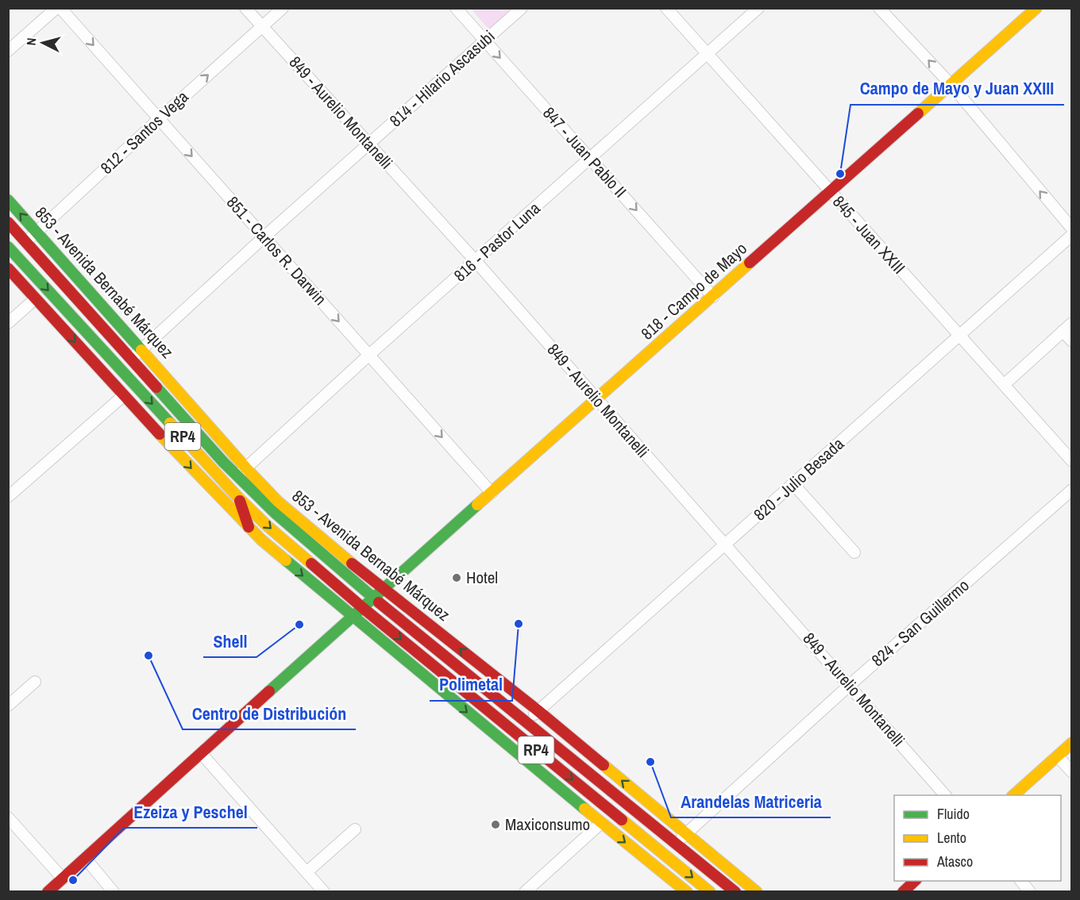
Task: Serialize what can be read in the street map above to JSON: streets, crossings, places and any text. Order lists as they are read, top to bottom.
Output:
{
  "streets": {
    "street": [
      "814 - Hilario Ascasubi",
      "849 - Aurelio Montanelli",
      "812 - Santos Vega",
      "847 - Juan Pablo II",
      "845 - Juan XXIII",
      "816 - Pastor Luna",
      "851 - Carlos R. Darwin",
      "853 - Avenida Bernabé Márquez",
      "818 - Campo de Mayo",
      "RP4",
      "820 - Julio Besada",
      "824 - San Guillermo"
    ]
  },
  "crossings": [
    ["814 - Hilario Ascasubi", "849 - Aurelio Montanelli"],
    ["814 - Hilario Ascasubi", "847 - Juan Pablo II"],
    ["814 - Hilario Ascasubi", "851 - Carlos R. Darwin"],
    ["814 - Hilario Ascasubi", "853 - Avenida Bernabé Márquez"],
    ["849 - Aurelio Montanelli", "812 - Santos Vega"],
    ["849 - Aurelio Montanelli", "816 - Pastor Luna"],
    ["849 - Aurelio Montanelli", "818 - Campo de Mayo"],
    ["849 - Aurelio Montanelli", "820 - Julio Besada"],
    ["849 - Aurelio Montanelli", "824 - San Guillermo"],
    ["812 - Santos Vega", "851 - Carlos R. Darwin"],
    ["812 - Santos Vega", "853 - Avenida Bernabé Márquez"],
    ["812 - Santos Vega", "RP4"],
    ["847 - Juan Pablo II", "816 - Pastor Luna"],
    ["847 - Juan Pablo II", "818 - Campo de Mayo"],
    ["845 - Juan XXIII", "816 - Pastor Luna"],
    ["845 - Juan XXIII", "818 - Campo de Mayo"],
    ["845 - Juan XXIII", "820 - Julio Besada"],
    ["816 - Pastor Luna", "851 - Carlos R. Darwin"],
    ["816 - Pastor Luna", "853 - Avenida Bernabé Márquez"],
    ["851 - Carlos R. Darwin", "818 - Campo de Mayo"],
    ["853 - Avenida Bernabé Márquez", "818 - Campo de Mayo"],
    ["853 - Avenida Bernabé Márquez", "820 - Julio Besada"],
    ["853 - Avenida Bernabé Márquez", "824 - San Guillermo"],
    ["818 - Campo de Mayo", "RP4"],
    ["RP4", "824 - San Guillermo"]
  ],
  "one_way": ["812 - Santos Vega", "847 - Juan Pablo II", "851 - Carlos R. Darwin"],
  "places": [
    "Campo de Mayo y Juan XXIII",
    "Hotel",
    "Polimetal",
    "Shell",
    "Centro de Distribución",
    "Arandelas Matriceria",
    "Maxiconsumo",
    "Ezeiza y Peschel"
  ],
  "legend": ["Fluido", "Lento", "Atasco"],
  "north": "left"
}
